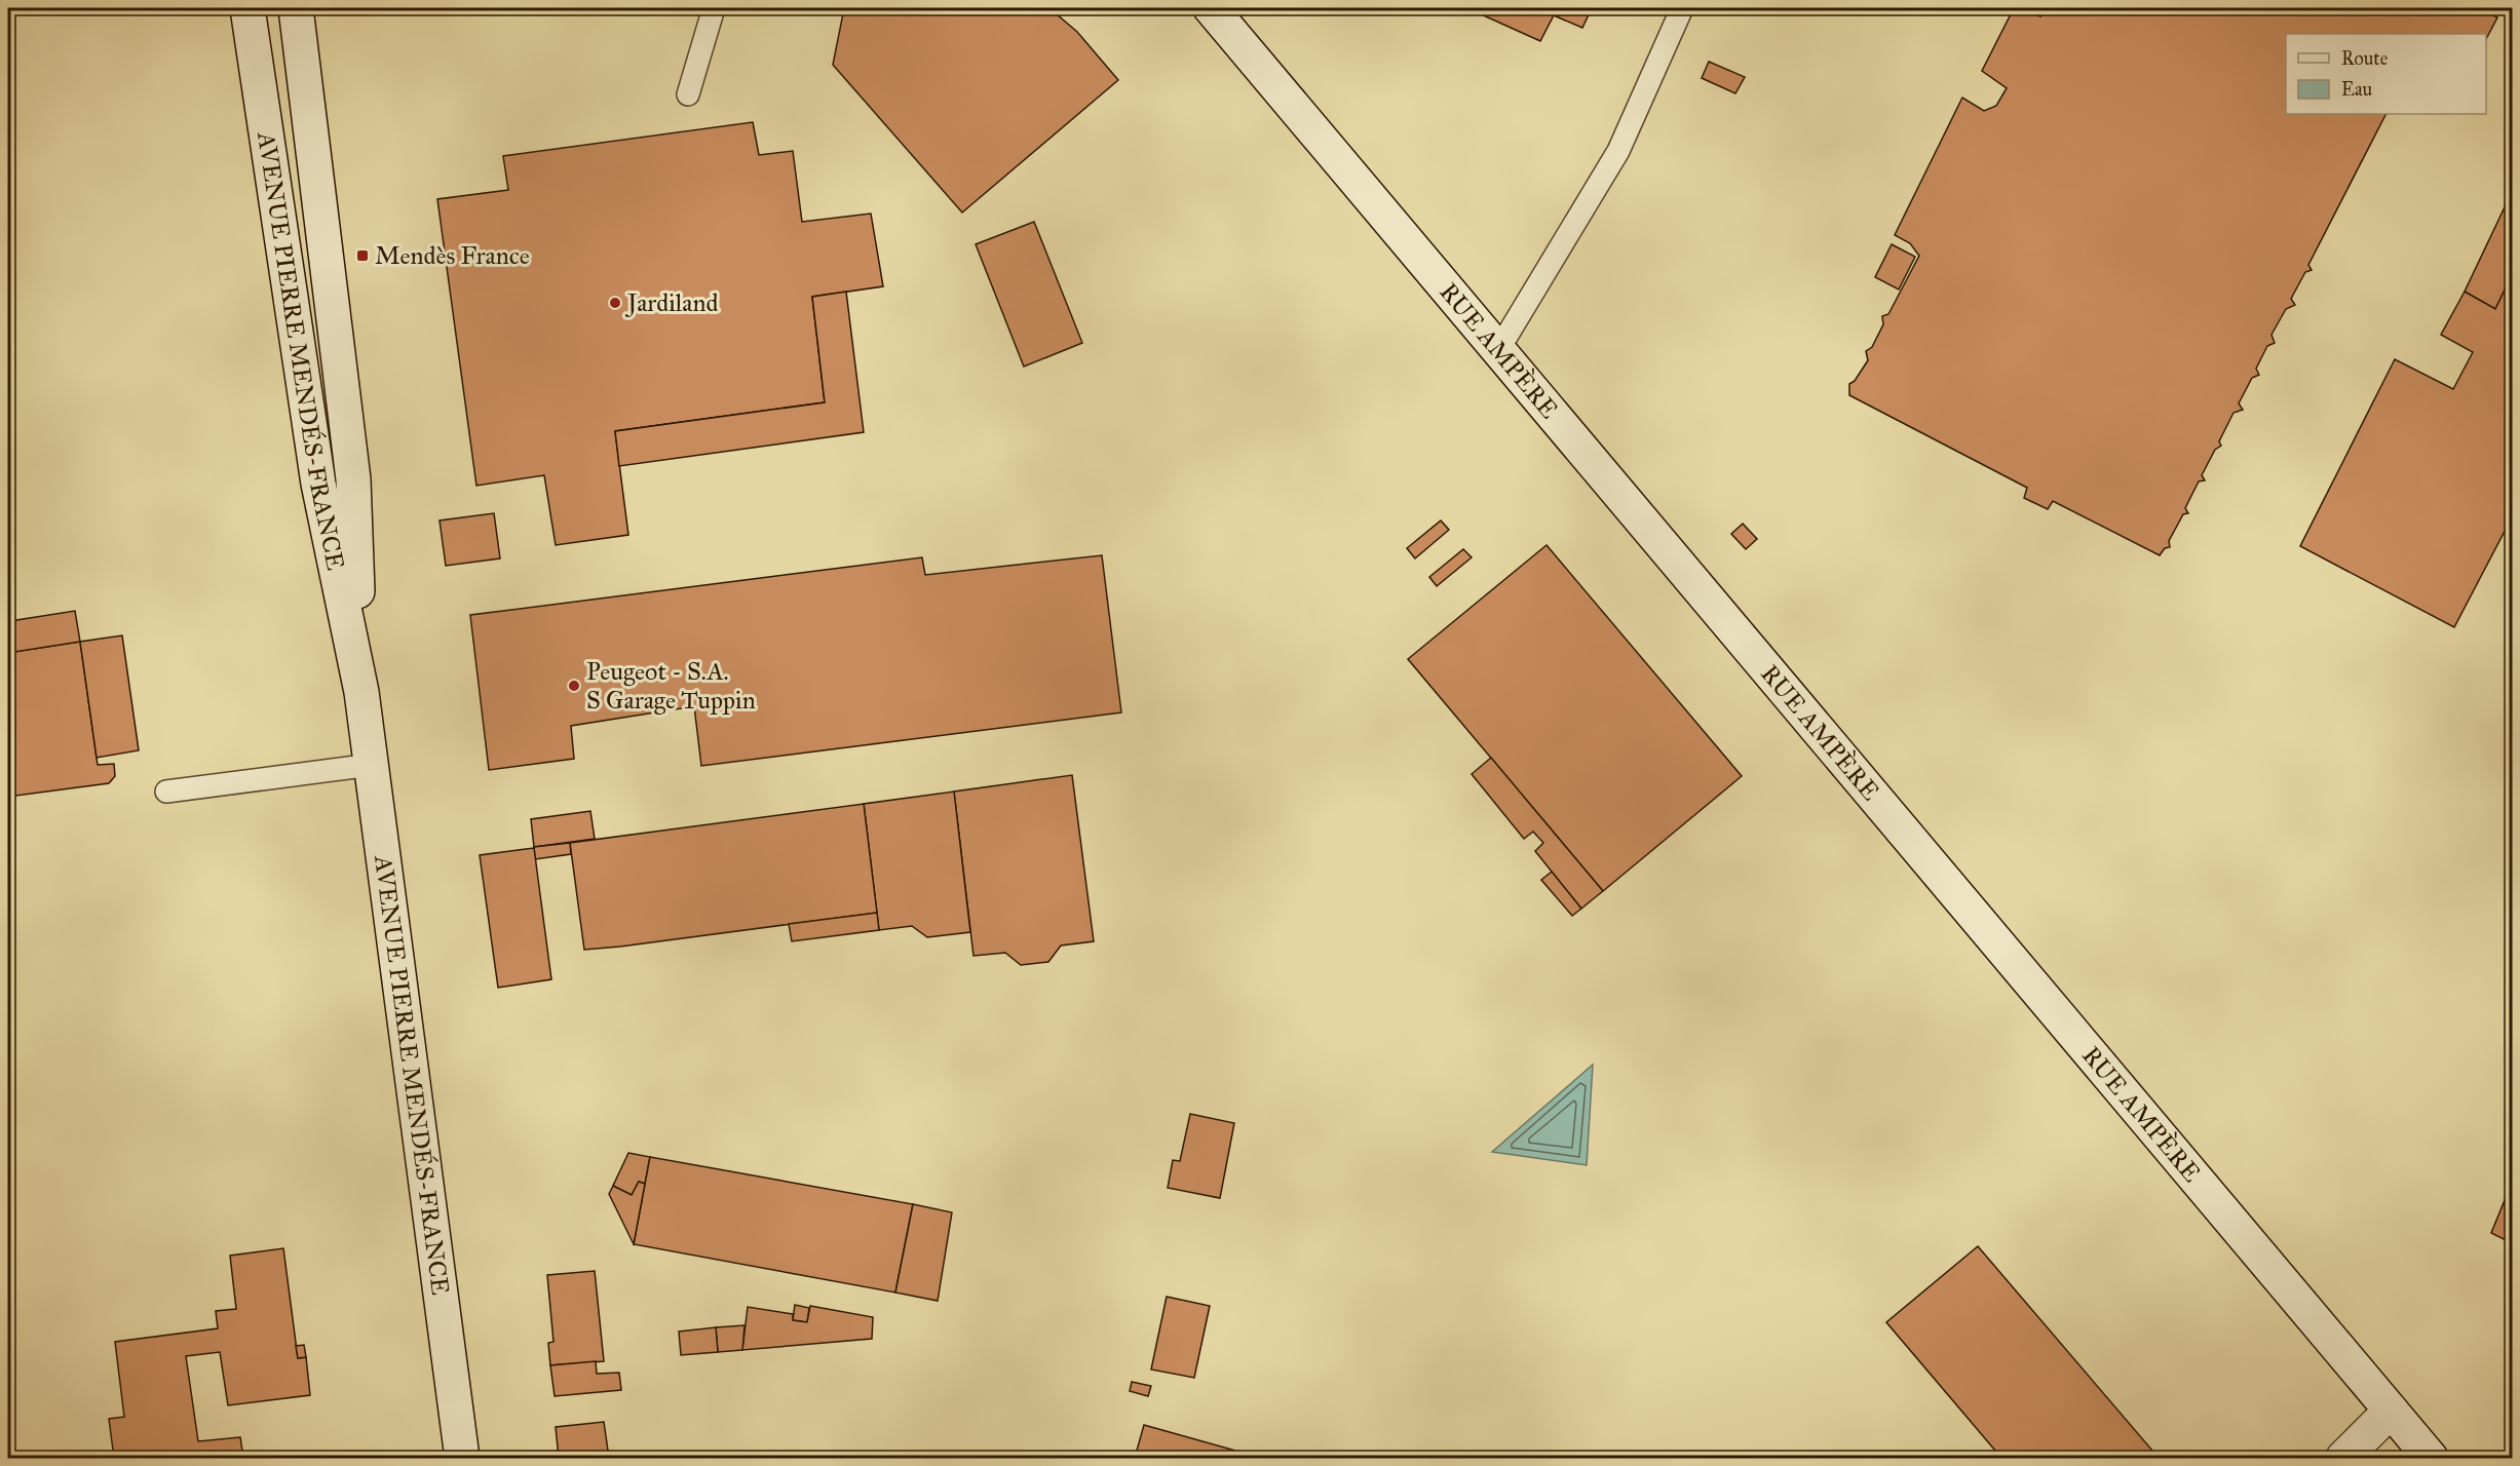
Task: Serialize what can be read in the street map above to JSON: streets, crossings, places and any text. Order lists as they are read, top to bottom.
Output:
{
  "streets": {
    "main road": ["AVENUE PIERRE MENDÉS-FRANCE", "RUE AMPÈRE"]
  },
  "places": {
    "transit": ["Mendès France"],
    "other": ["Jardiland", "Peugeot - S.A. S Garage Tuppin"]
  },
  "legend": ["Route", "Eau"]
}
